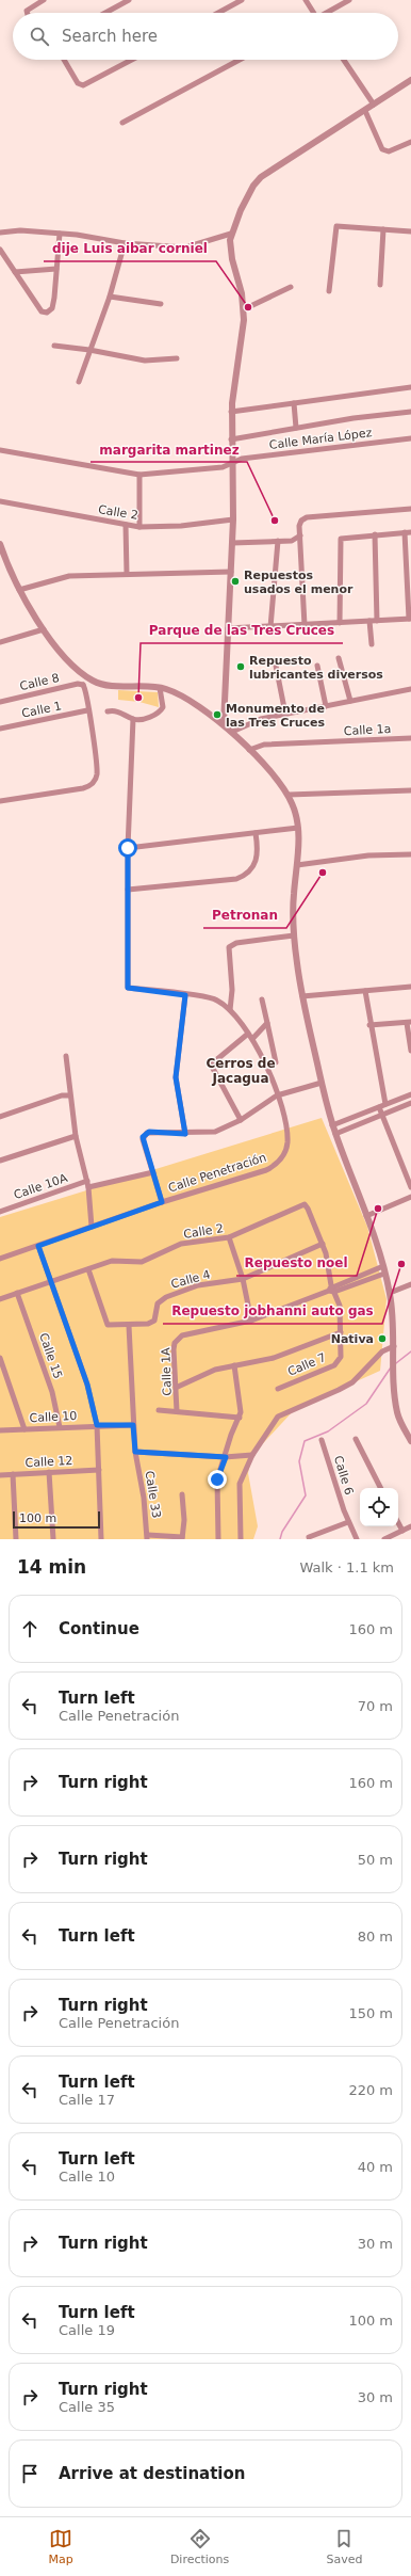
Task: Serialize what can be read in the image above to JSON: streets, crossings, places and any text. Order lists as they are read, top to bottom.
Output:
{
  "streets": {
    "street": [
      "Calle María López",
      "Calle 2",
      "Calle 8",
      "Calle 1",
      "Calle 1a",
      "Calle Penetración",
      "Calle 10A",
      "Calle 4",
      "Calle 15",
      "Calle 7",
      "Calle 1A",
      "Calle 10",
      "Calle 12",
      "Calle 6",
      "Calle 33"
    ]
  },
  "crossings": [
    ["Calle 2", "Calle 4"],
    ["Calle 2", "Calle 15"],
    ["Calle 2", "Calle 7"],
    ["Calle 4", "Calle 7"],
    ["Calle 4", "Calle 33"],
    ["Calle 15", "Calle 10"],
    ["Calle 7", "Calle 1A"],
    ["Calle 10", "Calle 33"]
  ],
  "districts": ["Cerros de Jacagua"],
  "places": [
    "dije Luis aibar corniel",
    "margarita martinez",
    "Repuestos usados el menor",
    "Repuesto lubricantes diversos",
    "Parque de las Tres Cruces",
    "Monumento de las Tres Cruces",
    "Petronan",
    "Repuesto noel",
    "Repuesto jobhanni auto gas",
    "Nativa"
  ],
  "scale_bar": "100 m",
  "page": {
    "search": "Search here",
    "scale": "100 m",
    "heading": ["14 min", "Walk · 1.1 km"],
    "list": [
      ["Continue", "160 m"],
      ["Turn left", "Calle Penetración", "70 m"],
      ["Turn right", "160 m"],
      ["Turn right", "50 m"],
      ["Turn left", "80 m"],
      ["Turn right", "Calle Penetración", "150 m"],
      ["Turn left", "Calle 17", "220 m"],
      ["Turn left", "Calle 10", "40 m"],
      ["Turn right", "30 m"],
      ["Turn left", "Calle 19", "100 m"],
      ["Turn right", "Calle 35", "30 m"],
      "Arrive at destination"
    ],
    "nav": ["Map", "Directions", "Saved"]
  }
}
